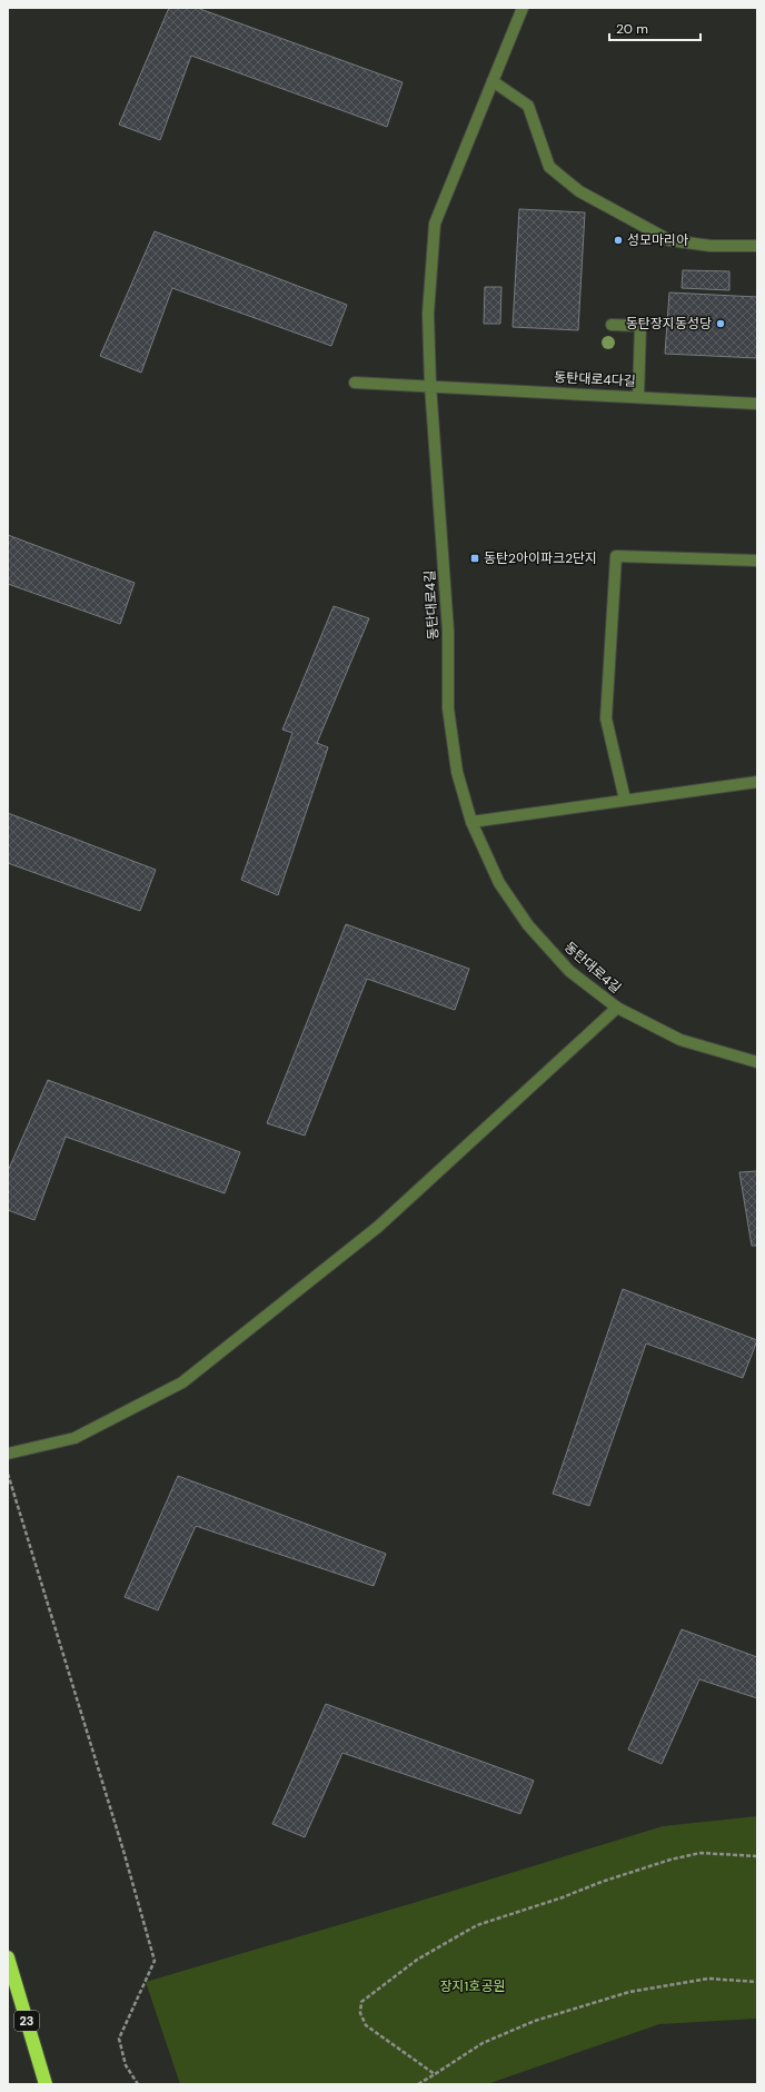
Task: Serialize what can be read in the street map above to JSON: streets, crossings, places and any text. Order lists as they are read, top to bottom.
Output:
{
  "streets": {
    "highway": ["23"],
    "street": ["동탄대로4다길", "동탄대로4길"]
  },
  "crossings": [
    ["동탄대로4다길", "동탄대로4길"]
  ],
  "parks": ["장지1호공원"],
  "places": {
    "other": ["성모마리아", "동탄장지동성당"],
    "transit": ["동탄2아이파크2단지"]
  },
  "scale_bar": "20 m"
}
